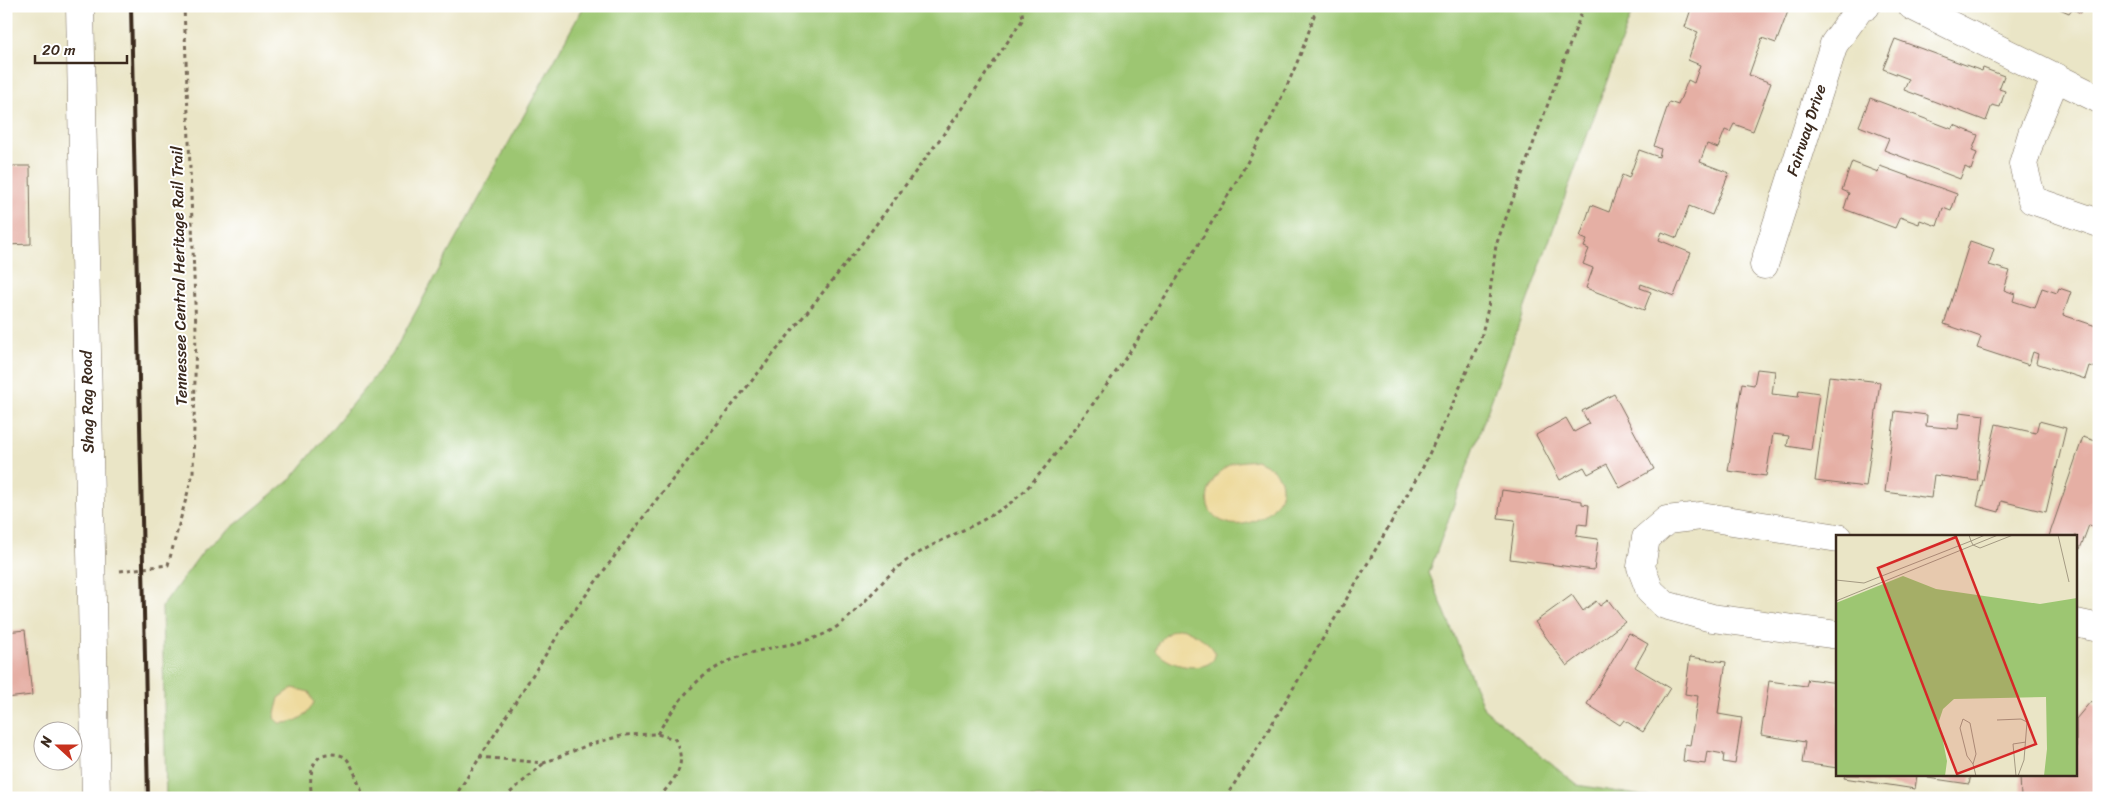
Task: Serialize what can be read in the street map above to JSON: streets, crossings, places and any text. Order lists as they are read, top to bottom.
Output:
{
  "streets": {
    "street": ["Fairway Drive", "Shag Rag Road"],
    "path": ["Tennessee Central Heritage Rail Trail"]
  },
  "scale_bar": "20 m",
  "north": "left"
}
